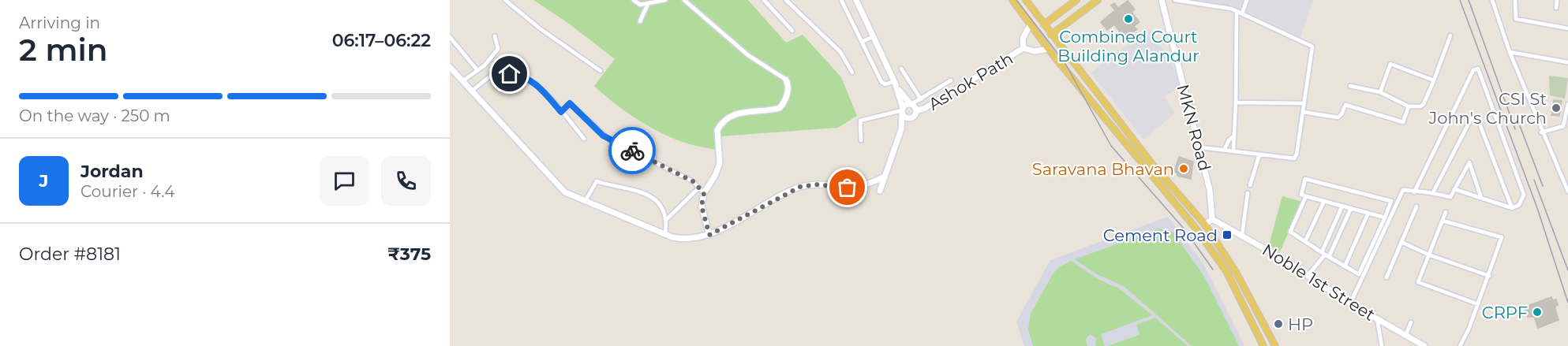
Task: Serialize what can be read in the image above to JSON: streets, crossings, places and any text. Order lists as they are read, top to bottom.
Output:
{
  "streets": {
    "street": ["Ashok Path", "MKN Road", "Noble 1st Street"]
  },
  "crossings": [
    ["MKN Road", "Noble 1st Street"]
  ],
  "places": {
    "other": [
      "Combined Court Building Alandur",
      "CSI St John's Church",
      "Saravana Bhavan",
      "CRPF",
      "HP"
    ],
    "transit": ["Cement Road"]
  },
  "page": {
    "heading": ["2 min", "Arriving in", "06:17–06:22"],
    "panel": [
      "Jordan",
      "Courier · 4.4",
      "Order #8181",
      "₹375"
    ],
    "bar": "On the way · 250 m",
    "round": "J"
  }
}
